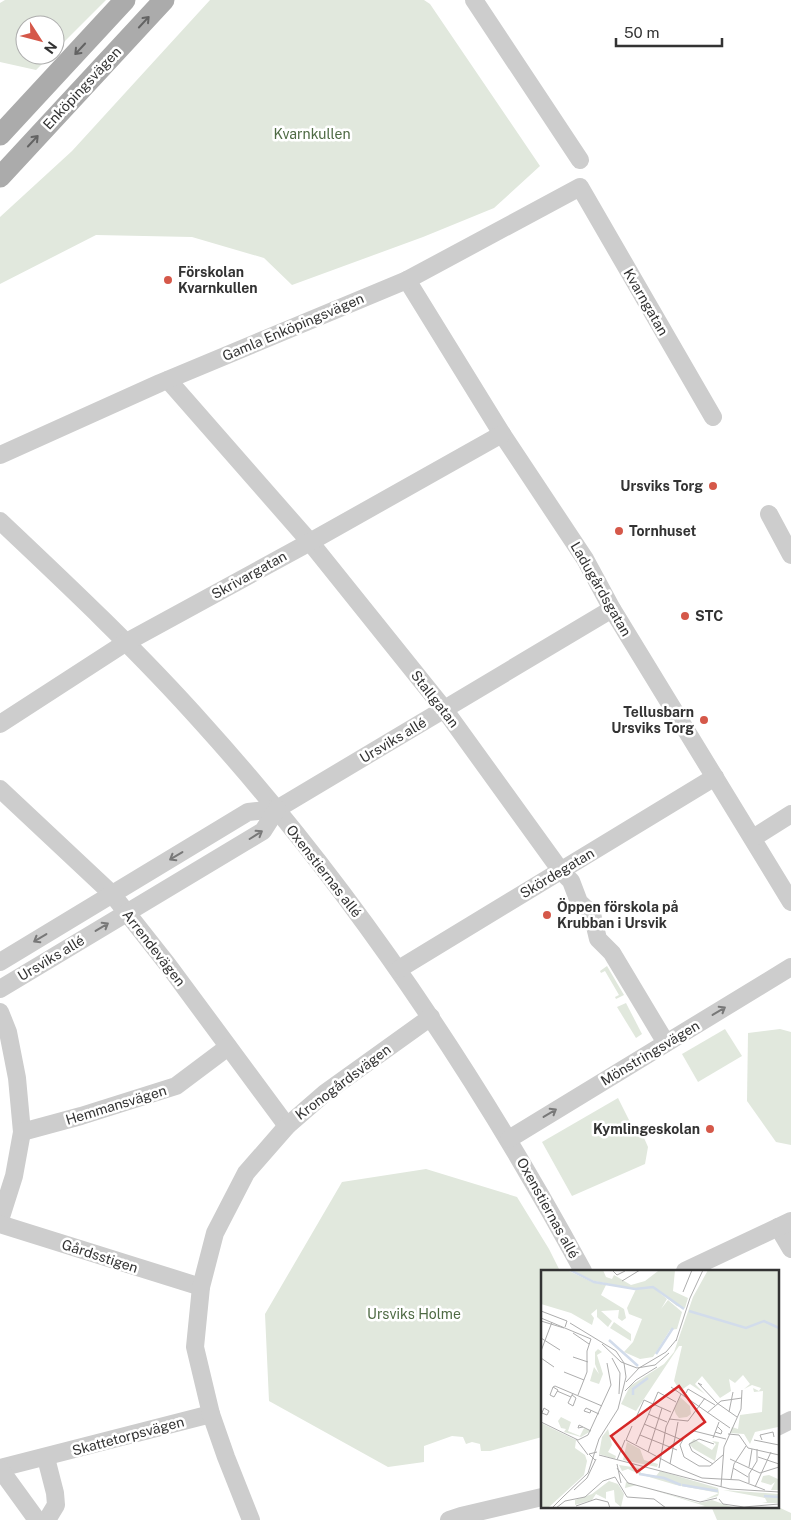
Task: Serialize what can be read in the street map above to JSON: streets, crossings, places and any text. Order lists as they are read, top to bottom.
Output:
{
  "streets": {
    "main road": ["Enköpingsvägen"],
    "street": [
      "Kvarngatan",
      "Gamla Enköpingsvägen",
      "Skrivargatan",
      "Ladugårdsgatan",
      "Stallgatan",
      "Ursviks allé",
      "Oxenstiernas allé",
      "Skördegatan",
      "Arrendevägen",
      "Mönstringsvägen",
      "Kronogårdsvägen",
      "Hemmansvägen",
      "Gårdsstigen",
      "Skattetorpsvägen"
    ]
  },
  "crossings": [
    ["Kvarngatan", "Gamla Enköpingsvägen"],
    ["Gamla Enköpingsvägen", "Ladugårdsgatan"],
    ["Gamla Enköpingsvägen", "Stallgatan"],
    ["Skrivargatan", "Ladugårdsgatan"],
    ["Skrivargatan", "Stallgatan"],
    ["Skrivargatan", "Oxenstiernas allé"],
    ["Ladugårdsgatan", "Ursviks allé"],
    ["Ladugårdsgatan", "Skördegatan"],
    ["Stallgatan", "Ursviks allé"],
    ["Stallgatan", "Skördegatan"],
    ["Stallgatan", "Mönstringsvägen"],
    ["Ursviks allé", "Oxenstiernas allé"],
    ["Ursviks allé", "Arrendevägen"],
    ["Oxenstiernas allé", "Skördegatan"],
    ["Oxenstiernas allé", "Mönstringsvägen"],
    ["Oxenstiernas allé", "Kronogårdsvägen"],
    ["Arrendevägen", "Kronogårdsvägen"],
    ["Arrendevägen", "Hemmansvägen"],
    ["Kronogårdsvägen", "Gårdsstigen"],
    ["Kronogårdsvägen", "Skattetorpsvägen"]
  ],
  "one_way": ["Mönstringsvägen"],
  "parks": ["Kvarnkullen", "Ursviks Holme"],
  "places": [
    "Förskolan Kvarnkullen",
    "Ursviks Torg",
    "Tornhuset",
    "STC",
    "Tellusbarn Ursviks Torg",
    "Öppen förskola på Krubban i Ursvik",
    "Kymlingeskolan"
  ],
  "scale_bar": "50 m",
  "north": "bottom right"
}
